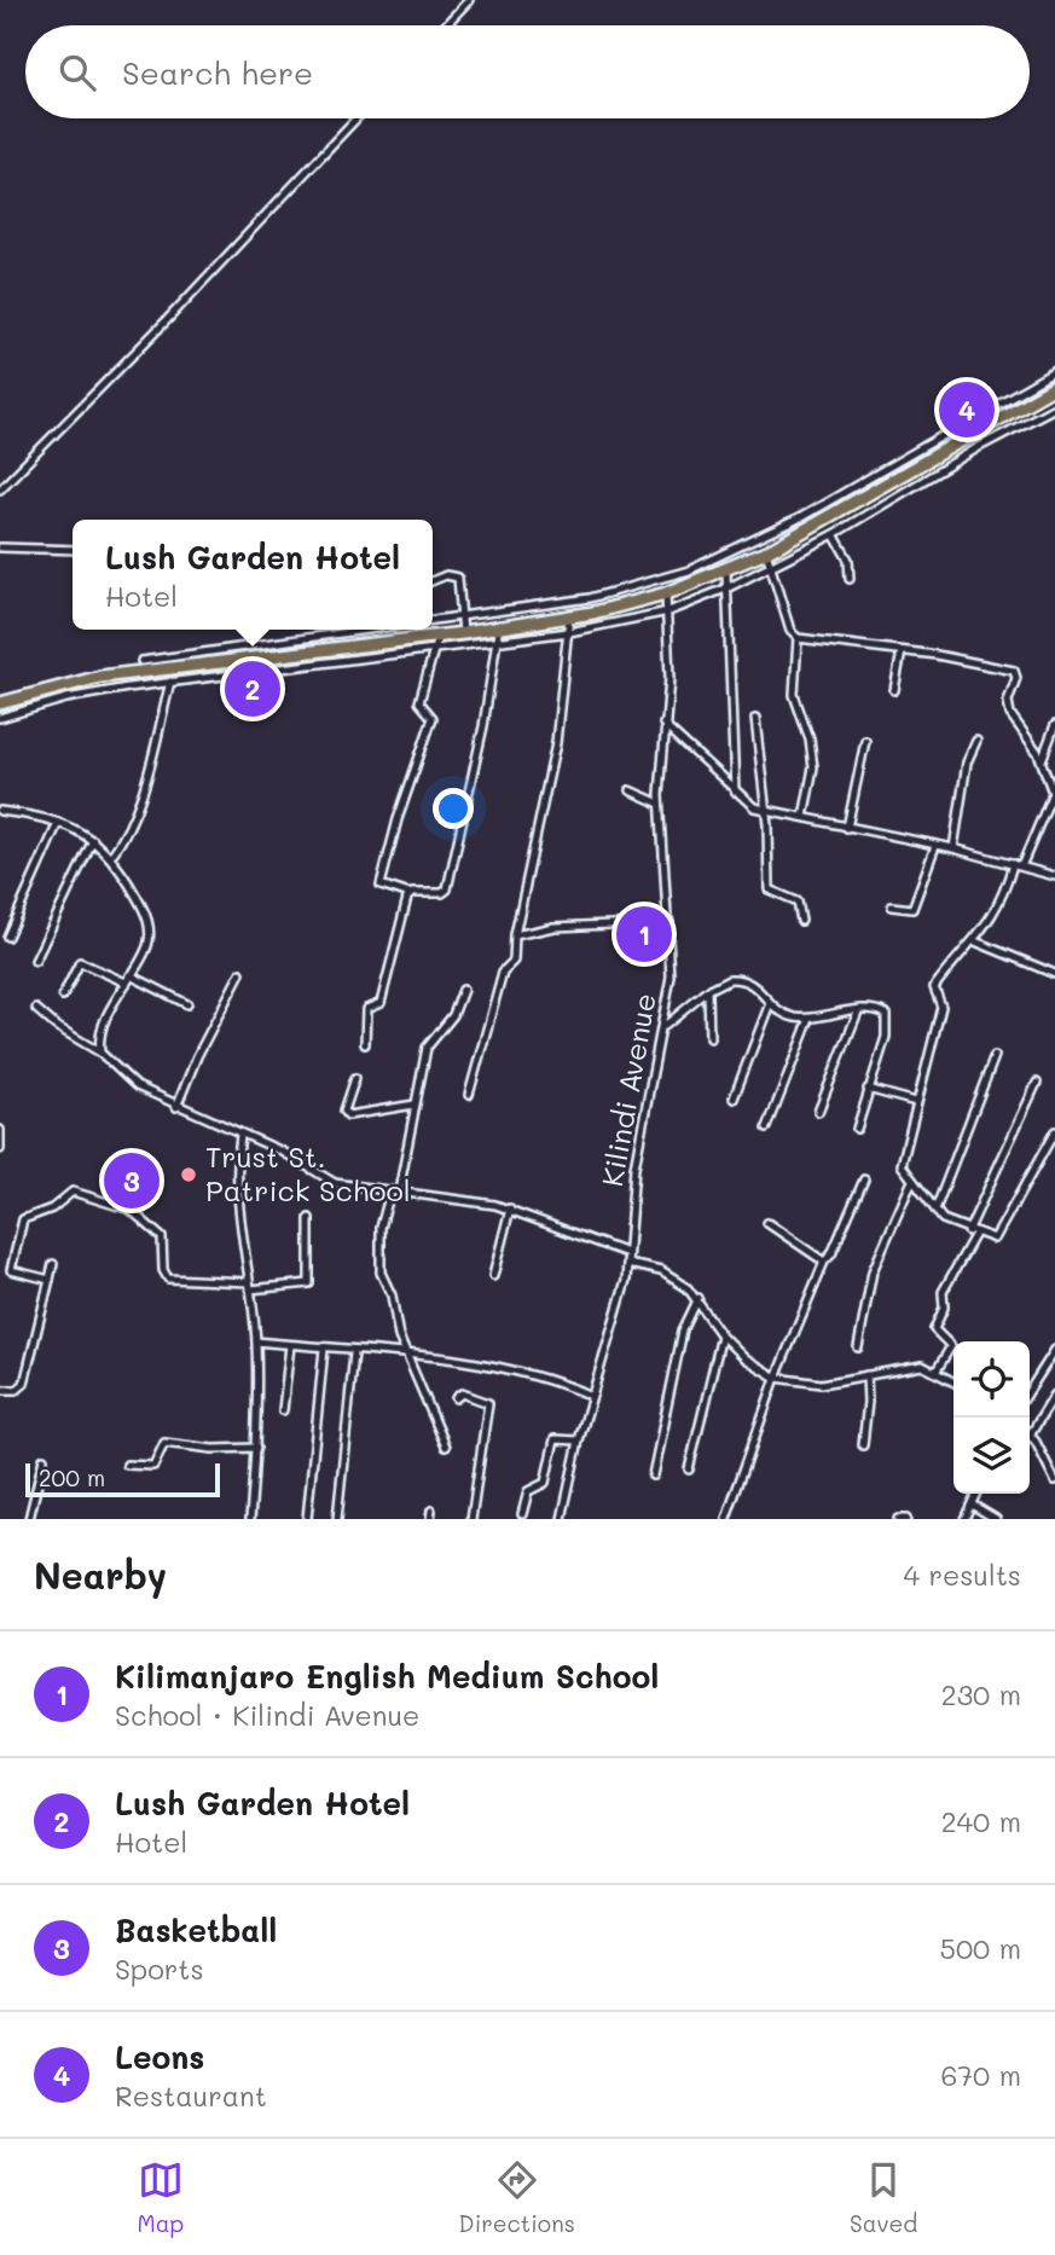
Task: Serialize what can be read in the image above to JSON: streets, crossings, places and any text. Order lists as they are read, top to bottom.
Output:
{
  "streets": {
    "street": ["Kilindi Avenue"]
  },
  "places": ["Trust St. Patrick School"],
  "scale_bar": "200 m",
  "page": {
    "search": "Search here",
    "pins": [
      "4",
      "2",
      "1",
      "3"
    ],
    "popup": ["Lush Garden Hotel", "Hotel"],
    "scale": "200 m",
    "heading": ["Nearby", "4 results"],
    "list": [
      {
        "mark": "1",
        "name": "Kilimanjaro English Medium School",
        "note": "School · Kilindi Avenue",
        "value": "230 m"
      },
      {
        "mark": "2",
        "name": "Lush Garden Hotel",
        "note": "Hotel",
        "value": "240 m"
      },
      {
        "mark": "3",
        "name": "Basketball",
        "note": "Sports",
        "value": "500 m"
      },
      {
        "mark": "4",
        "name": "Leons",
        "note": "Restaurant",
        "value": "670 m"
      }
    ],
    "nav": ["Map", "Directions", "Saved"]
  }
}
